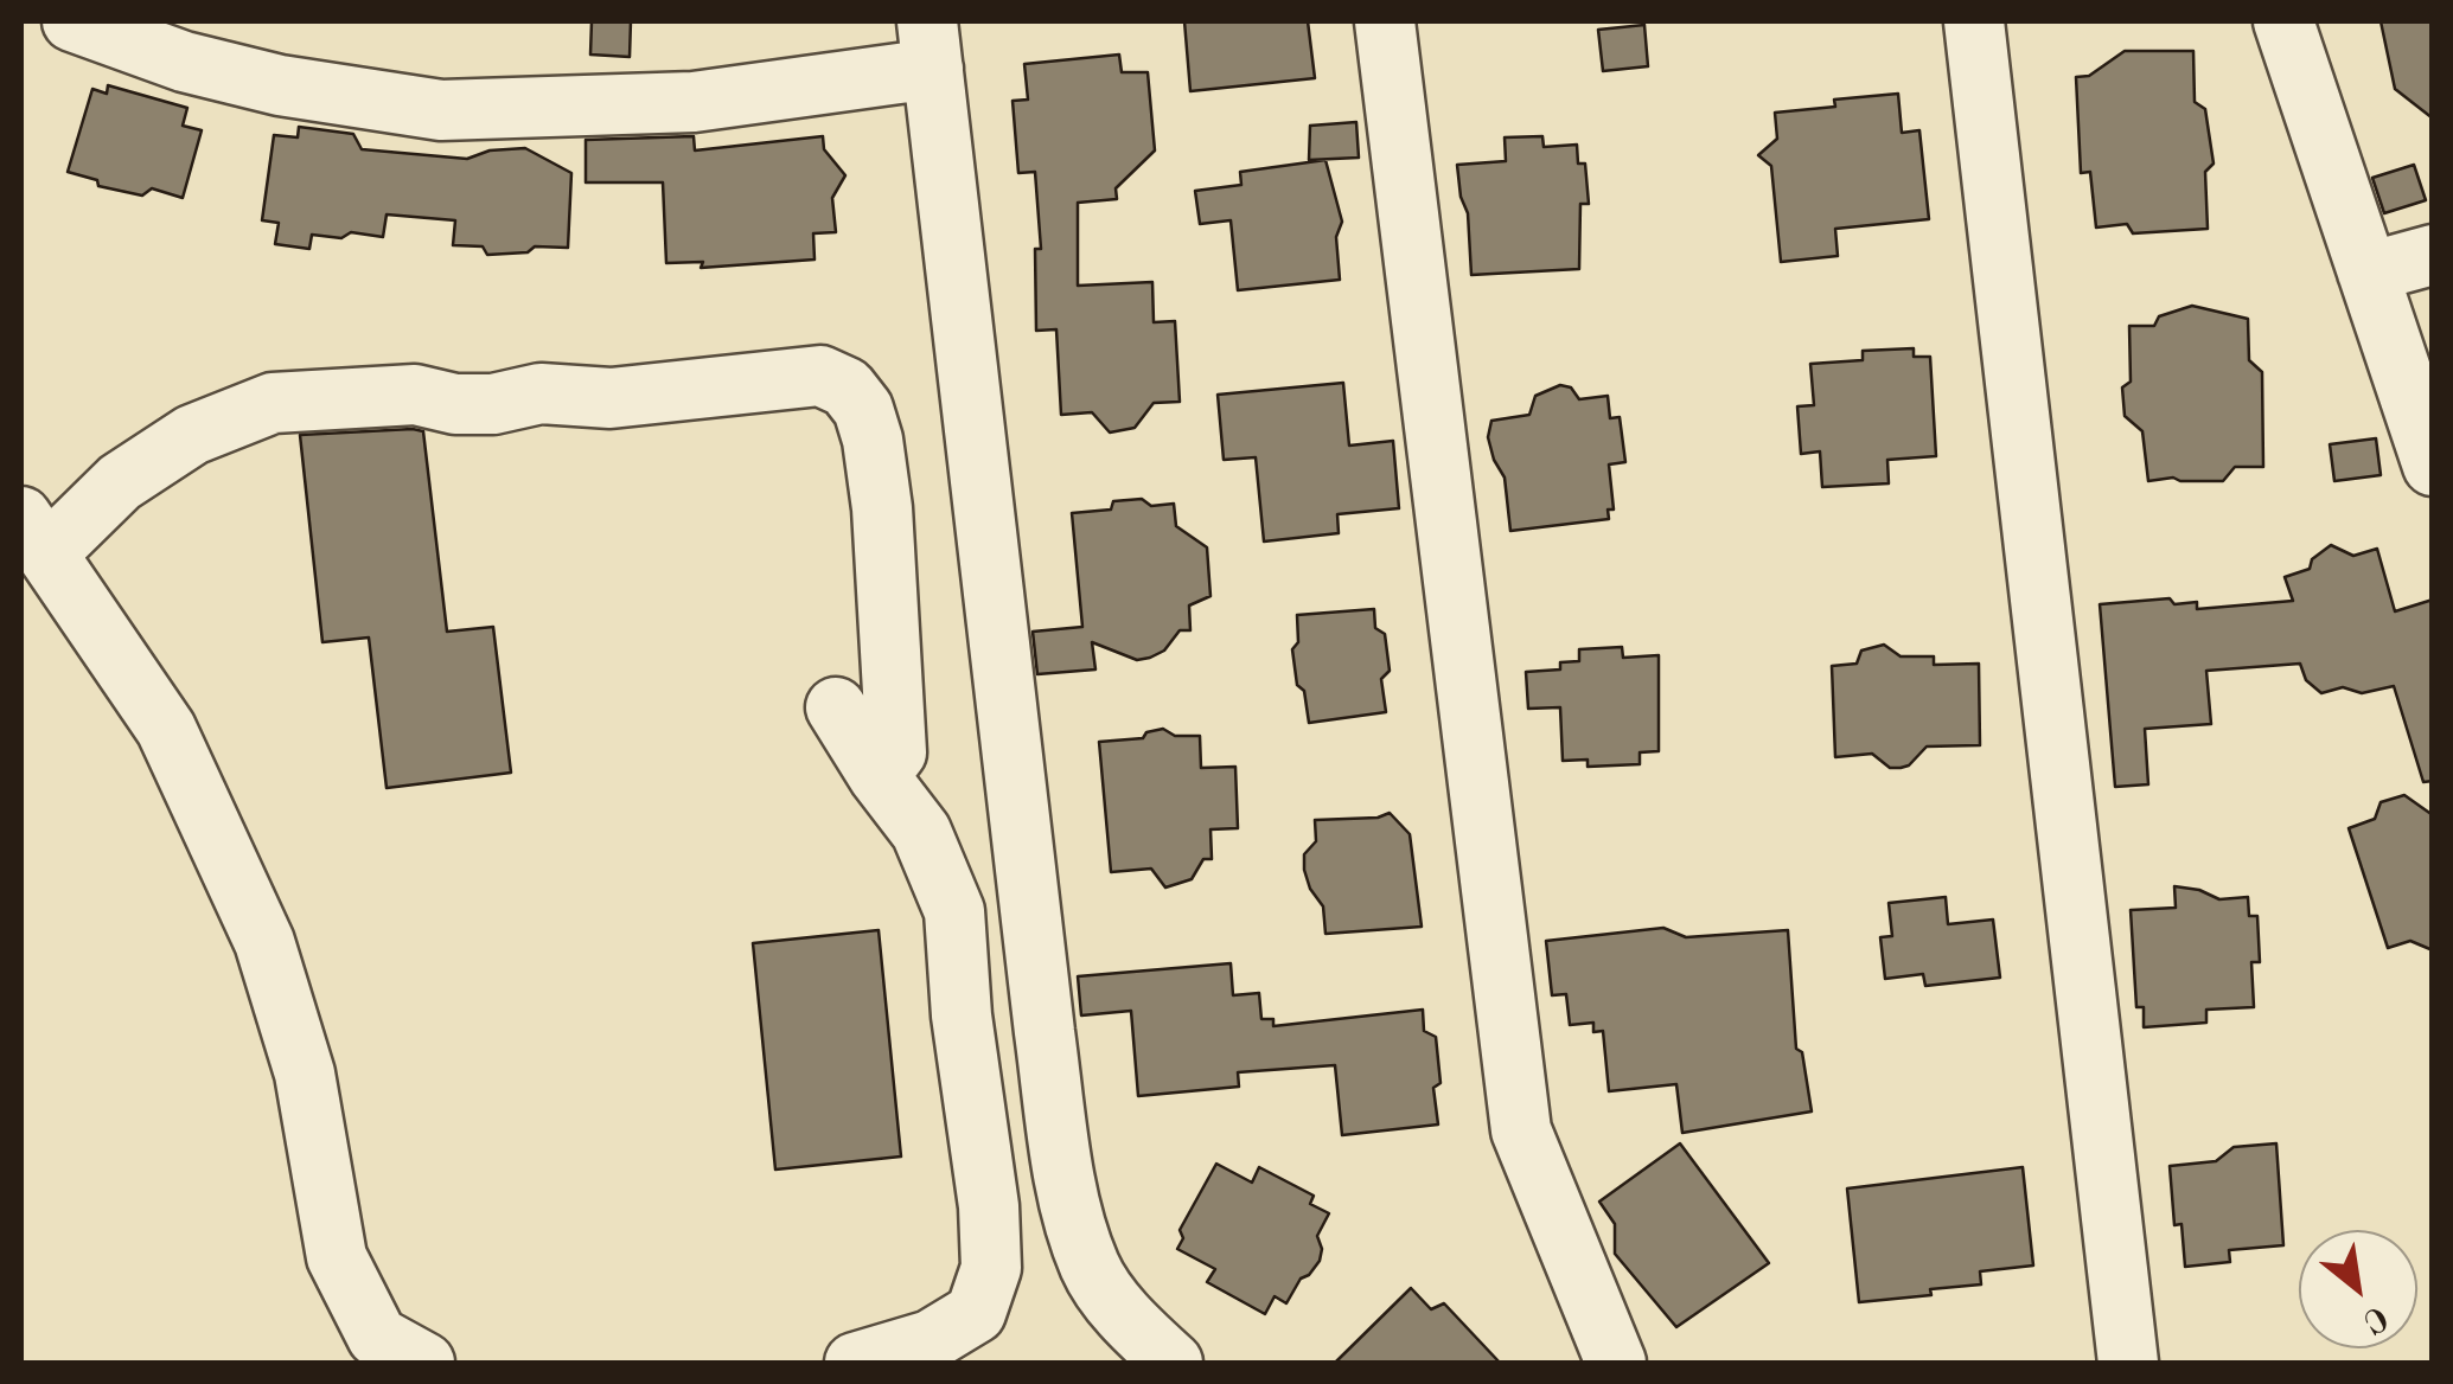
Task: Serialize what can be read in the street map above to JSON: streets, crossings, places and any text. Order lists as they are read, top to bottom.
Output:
{
  "north": "bottom right"
}
